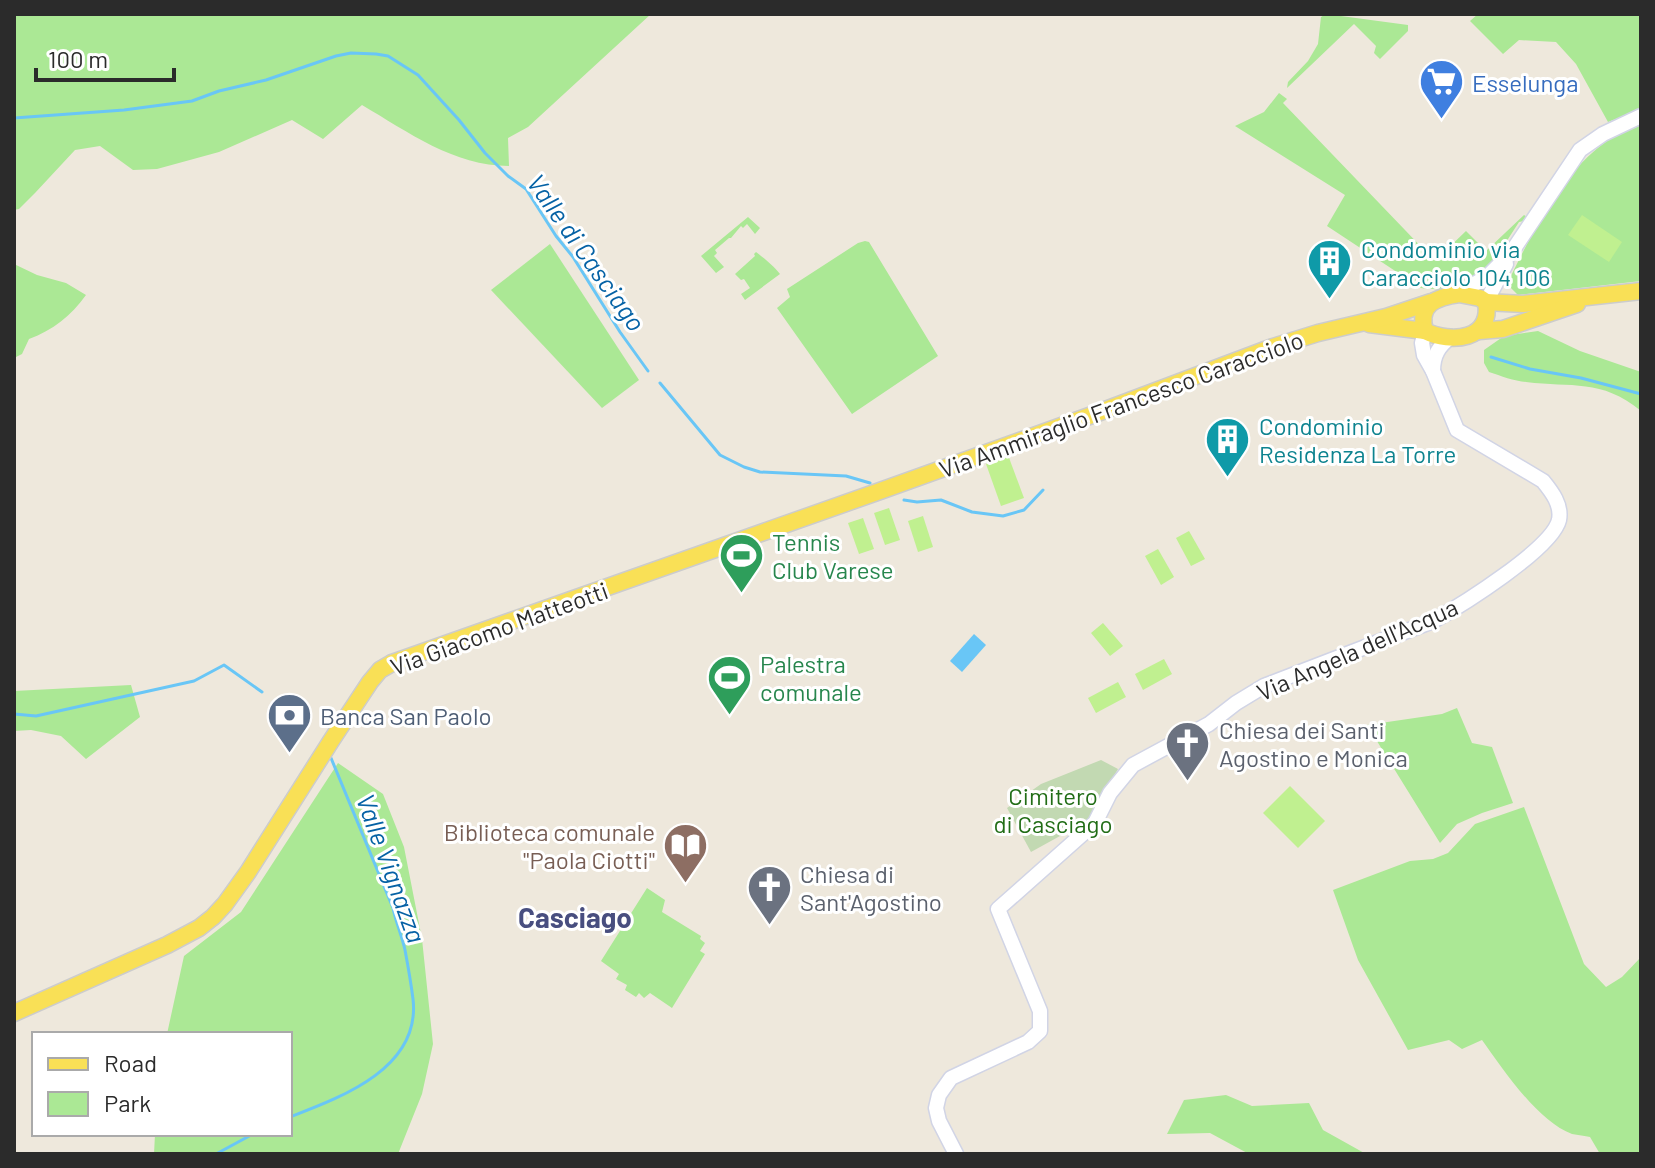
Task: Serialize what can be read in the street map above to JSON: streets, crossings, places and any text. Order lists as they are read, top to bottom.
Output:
{
  "streets": {
    "main road": ["Via Ammiraglio Francesco Caracciolo", "Via Giacomo Matteotti"],
    "street": ["Via Angela dell'Acqua"]
  },
  "crossings": [
    ["Via Ammiraglio Francesco Caracciolo", "Via Giacomo Matteotti"],
    ["Via Ammiraglio Francesco Caracciolo", "Via Angela dell'Acqua"]
  ],
  "districts": ["Casciago"],
  "water": ["Valle di Casciago", "Valle Vignazza"],
  "parks": ["Cimitero di Casciago"],
  "places": {
    "supermarket": ["Esselunga"],
    "building": ["Condominio via Caracciolo 104 106", "Condominio Residenza La Torre"],
    "sports": ["Tennis Club Varese", "Palestra comunale"],
    "bank": ["Banca San Paolo"],
    "church": ["Chiesa dei Santi Agostino e Monica", "Chiesa di Sant'Agostino"],
    "library": ["Biblioteca comunale \"Paola Ciotti\""]
  },
  "legend": ["Road", "Park"],
  "scale_bar": "100 m"
}
